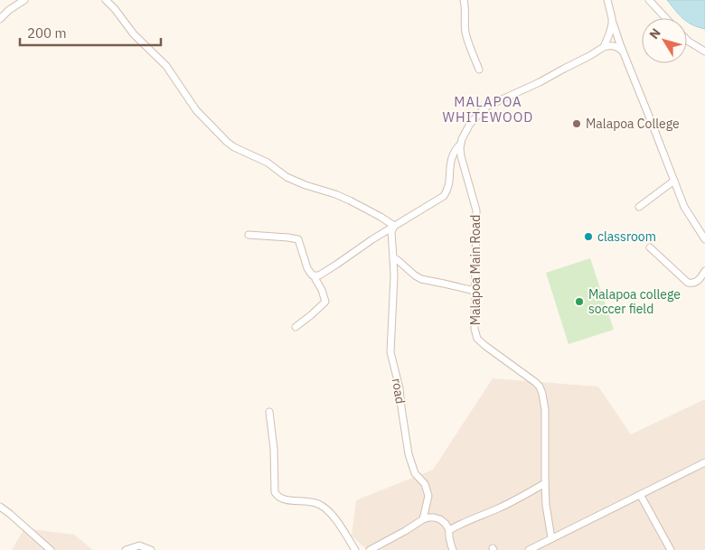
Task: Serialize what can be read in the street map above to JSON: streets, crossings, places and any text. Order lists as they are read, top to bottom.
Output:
{
  "streets": {
    "street": ["Malapoa Main Road", "road"]
  },
  "districts": ["MALAPOA WHITEWOOD"],
  "places": ["Malapoa College", "classroom", "Malapoa college soccer field"],
  "scale_bar": "200 m",
  "north": "top left"
}
